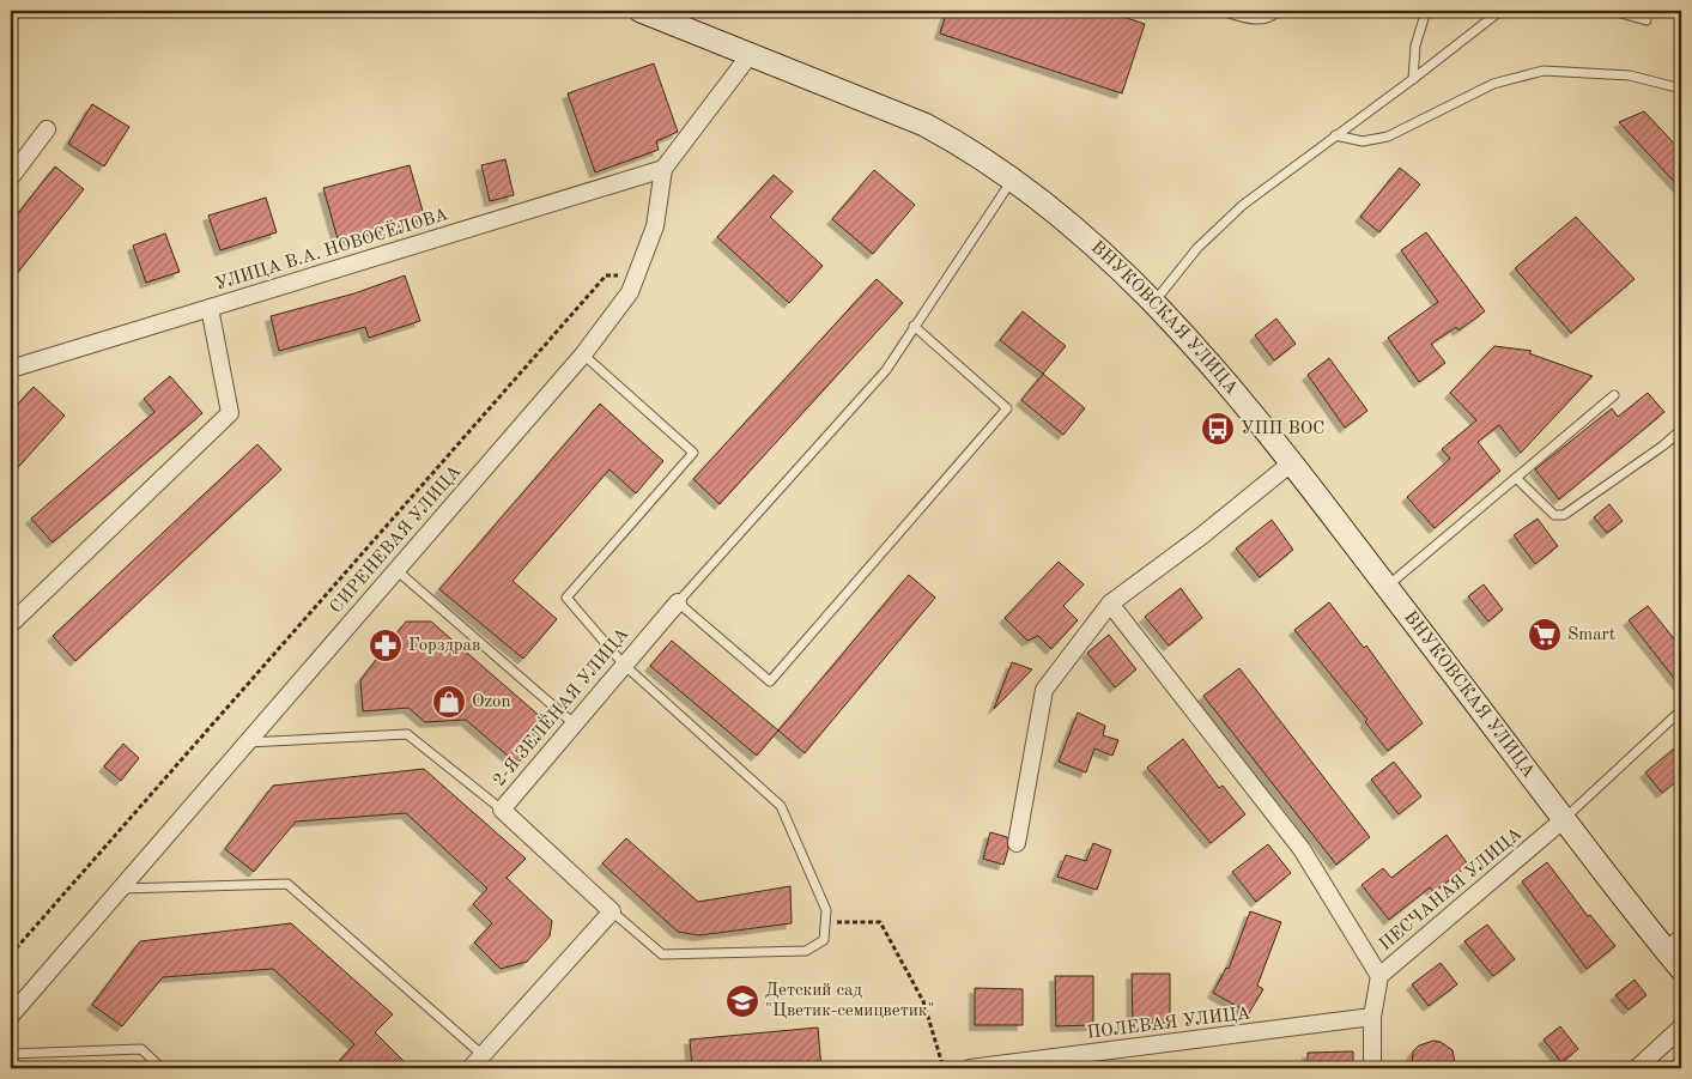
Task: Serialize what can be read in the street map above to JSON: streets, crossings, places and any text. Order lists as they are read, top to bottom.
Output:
{
  "streets": {
    "main road": ["ВНУКОВСКАЯ УЛИЦА"],
    "street": [
      "УЛИЦА В.А. НОВОСЁЛОВА",
      "СИРЕНЕВАЯ УЛИЦА",
      "2-Я ЗЕЛЁНАЯ УЛИЦА",
      "ПЕСЧАНАЯ УЛИЦА",
      "ПОЛЕВАЯ УЛИЦА"
    ]
  },
  "crossings": [
    ["УЛИЦА В.А. НОВОСЁЛОВА", "СИРЕНЕВАЯ УЛИЦА"],
    ["ВНУКОВСКАЯ УЛИЦА", "СИРЕНЕВАЯ УЛИЦА"],
    ["ВНУКОВСКАЯ УЛИЦА", "ПЕСЧАНАЯ УЛИЦА"],
    ["ПЕСЧАНАЯ УЛИЦА", "ПОЛЕВАЯ УЛИЦА"]
  ],
  "places": {
    "bus stop": ["УПП ВОС"],
    "supermarket": ["Smart"],
    "pharmacy": ["Горздрав"],
    "shop": ["Ozon"],
    "school or university": ["Детский сад \"Цветик-семицветик\""]
  }
}
